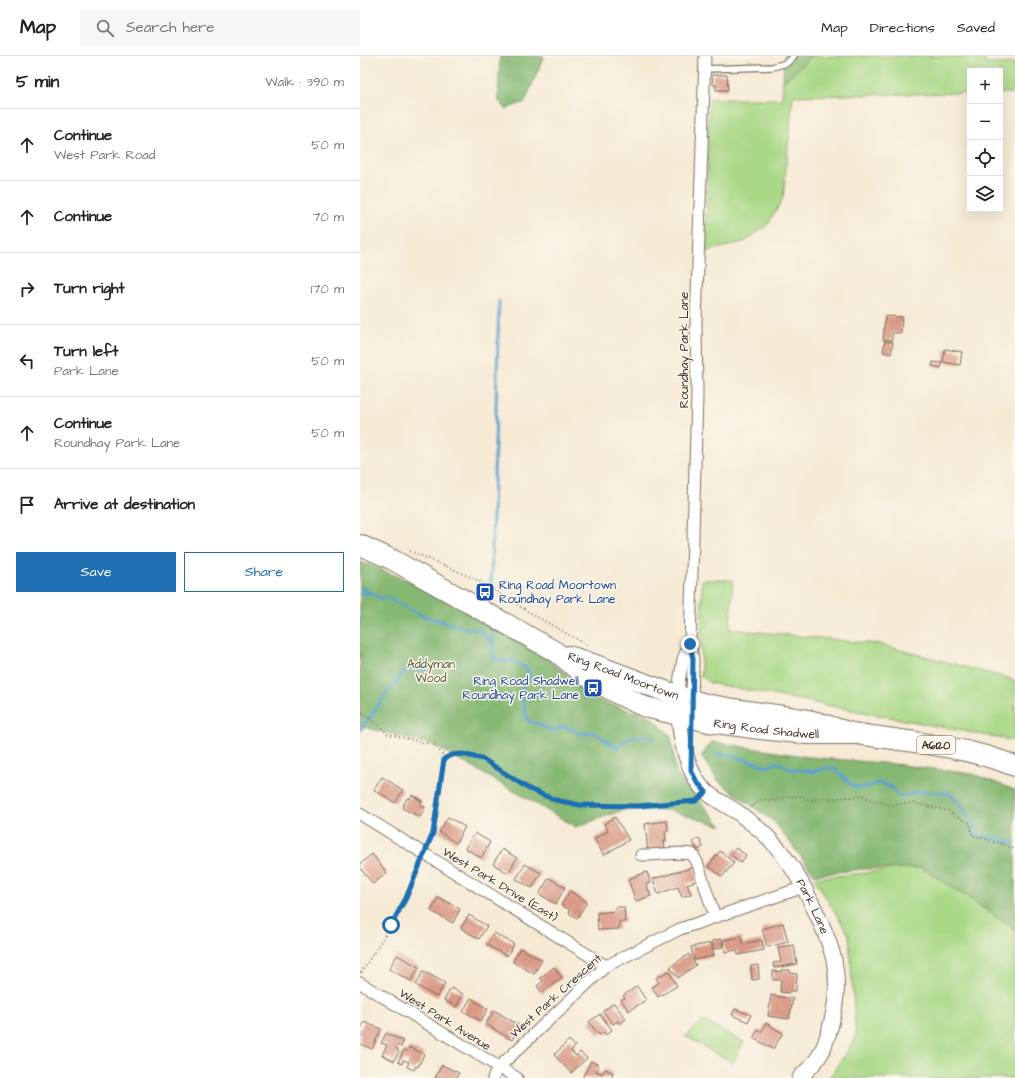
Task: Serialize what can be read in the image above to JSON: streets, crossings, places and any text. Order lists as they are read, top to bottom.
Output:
{
  "streets": {
    "highway": ["Ring Road Moortown", "Ring Road Shadwell", "A6120"],
    "street": [
      "Roundhay Park Lane",
      "West Park Drive (East)",
      "Park Lane",
      "West Park Crescent",
      "West Park Avenue"
    ]
  },
  "crossings": [
    ["Roundhay Park Lane", "Ring Road Moortown"],
    ["Roundhay Park Lane", "Ring Road Shadwell"],
    ["Roundhay Park Lane", "Park Lane"],
    ["Ring Road Moortown", "Ring Road Shadwell"],
    ["Ring Road Moortown", "Park Lane"],
    ["Ring Road Shadwell", "Park Lane"],
    ["West Park Drive (East)", "West Park Crescent"],
    ["Park Lane", "West Park Crescent"],
    ["West Park Crescent", "West Park Avenue"]
  ],
  "parks": ["Addyman Wood"],
  "places": {
    "bus stop": ["Ring Road Moortown Roundhay Park Lane", "Ring Road Shadwell Roundhay Park Lane"]
  },
  "page": {
    "header": "Map",
    "search": "Search here",
    "nav": ["Map", "Directions", "Saved"],
    "heading": ["5 min", "Walk · 390 m"],
    "map_buttons": ["+", "−"],
    "list": [
      ["Continue", "West Park Road", "50 m"],
      ["Continue", "70 m"],
      ["Turn right", "170 m"],
      ["Turn left", "Park Lane", "50 m"],
      ["Continue", "Roundhay Park Lane", "50 m"],
      "Arrive at destination"
    ],
    "buttons": ["Save", "Share"]
  }
}
